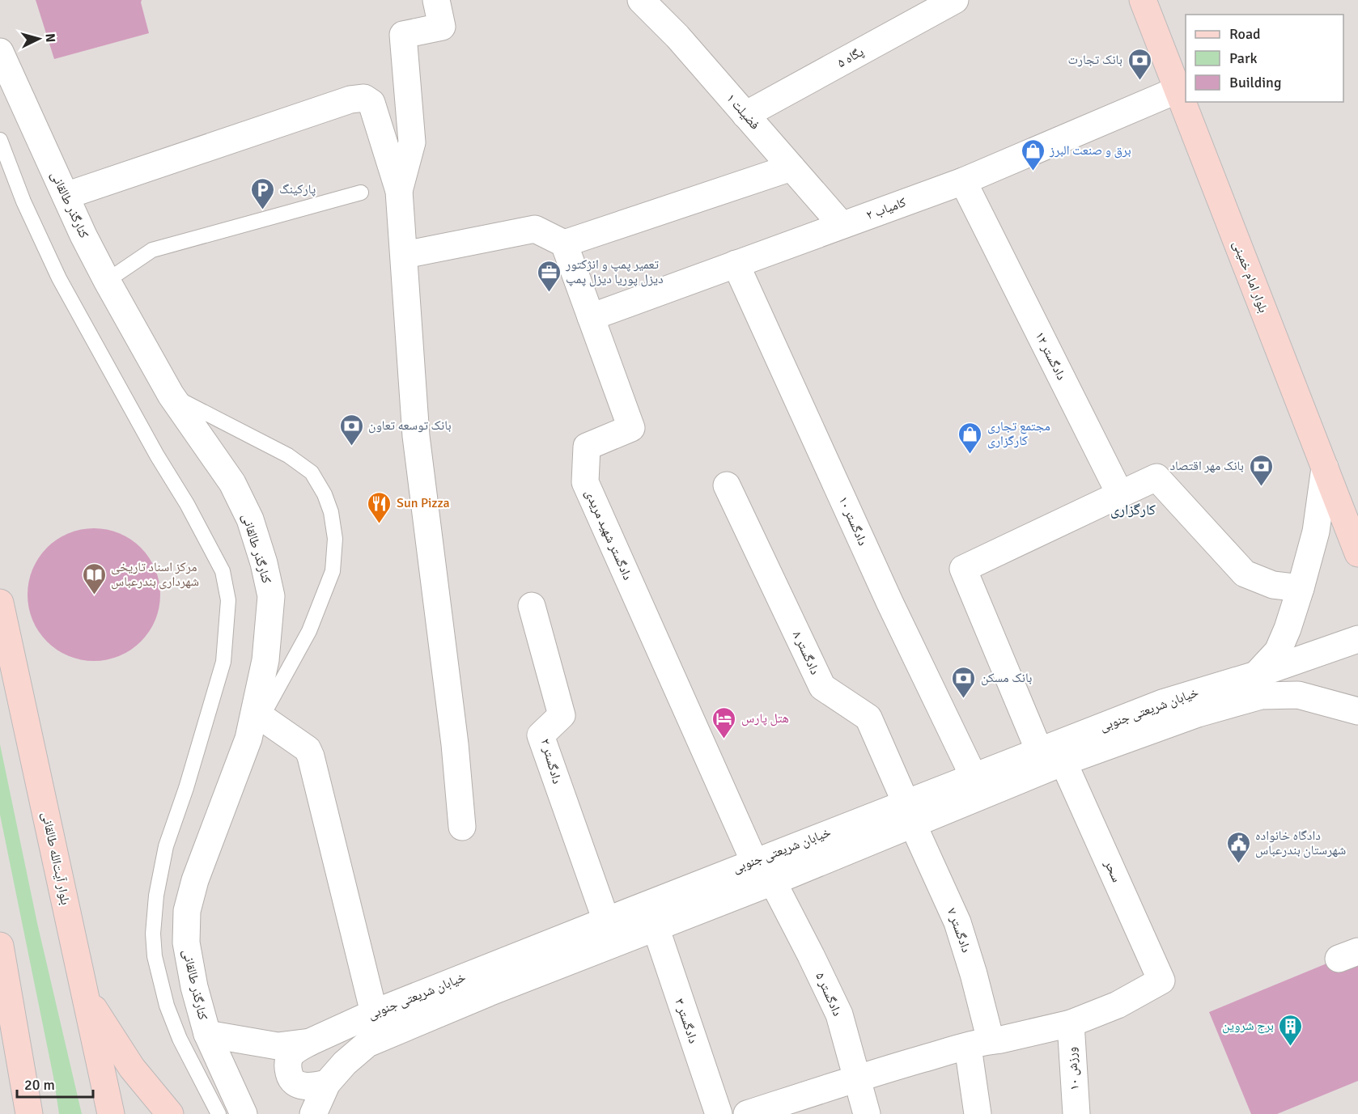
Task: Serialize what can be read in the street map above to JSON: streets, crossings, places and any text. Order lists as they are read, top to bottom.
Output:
{
  "streets": {
    "main road": ["بلوار امام خمینی", "بلوار آیت‌الله طالقانی"],
    "street": [
      "پگاه ۵",
      "فضیلت ۱",
      "کنارگذر طالقانی",
      "کامیاب ۲",
      "دادگستر ۱۲",
      "دادگستر ۱۰",
      "دادگستر شهید مریدی",
      "دادگستر ۸",
      "خیابان شریعتی جنوبی",
      "دادگستر ۲",
      "سحر",
      "دادگستر ۷",
      "دادگستر ۵",
      "دادگستر ۳",
      "ورزش ۱۰"
    ]
  },
  "crossings": [
    ["پگاه ۵", "فضیلت ۱"],
    ["فضیلت ۱", "کامیاب ۲"],
    ["کنارگذر طالقانی", "خیابان شریعتی جنوبی"],
    ["کامیاب ۲", "بلوار امام خمینی"],
    ["کامیاب ۲", "دادگستر ۱۲"],
    ["کامیاب ۲", "دادگستر ۱۰"],
    ["کامیاب ۲", "دادگستر شهید مریدی"],
    ["دادگستر ۱۰", "خیابان شریعتی جنوبی"],
    ["دادگستر شهید مریدی", "خیابان شریعتی جنوبی"],
    ["دادگستر ۸", "خیابان شریعتی جنوبی"],
    ["دادگستر ۸", "دادگستر ۷"],
    ["خیابان شریعتی جنوبی", "دادگستر ۲"],
    ["خیابان شریعتی جنوبی", "سحر"],
    ["خیابان شریعتی جنوبی", "دادگستر ۷"],
    ["خیابان شریعتی جنوبی", "دادگستر ۵"],
    ["خیابان شریعتی جنوبی", "دادگستر ۳"],
    ["سحر", "ورزش ۱۰"]
  ],
  "districts": ["کارگزاری"],
  "places": {
    "bank": [
      "بانک تجارت",
      "بانک توسعه تعاون",
      "بانک مهر اقتصاد",
      "بانک مسکن"
    ],
    "shop": ["برق و صنعت البرز", "مجتمع تجاری کارگزاری"],
    "parking": ["پارکینگ"],
    "office": ["تعمیر پمپ و انژکتور دیزل پوریا دیزل پمپ"],
    "restaurant": ["Sun Pizza"],
    "library": ["مرکز اسناد تاریخی شهرداری بندرعباس"],
    "hotel": ["هتل پارس"],
    "public building": ["دادگاه خانواده شهرستان بندرعباس"],
    "building": ["برج شروین"]
  },
  "legend": ["Road", "Park", "Building"],
  "scale_bar": "20 m",
  "north": "right"
}
